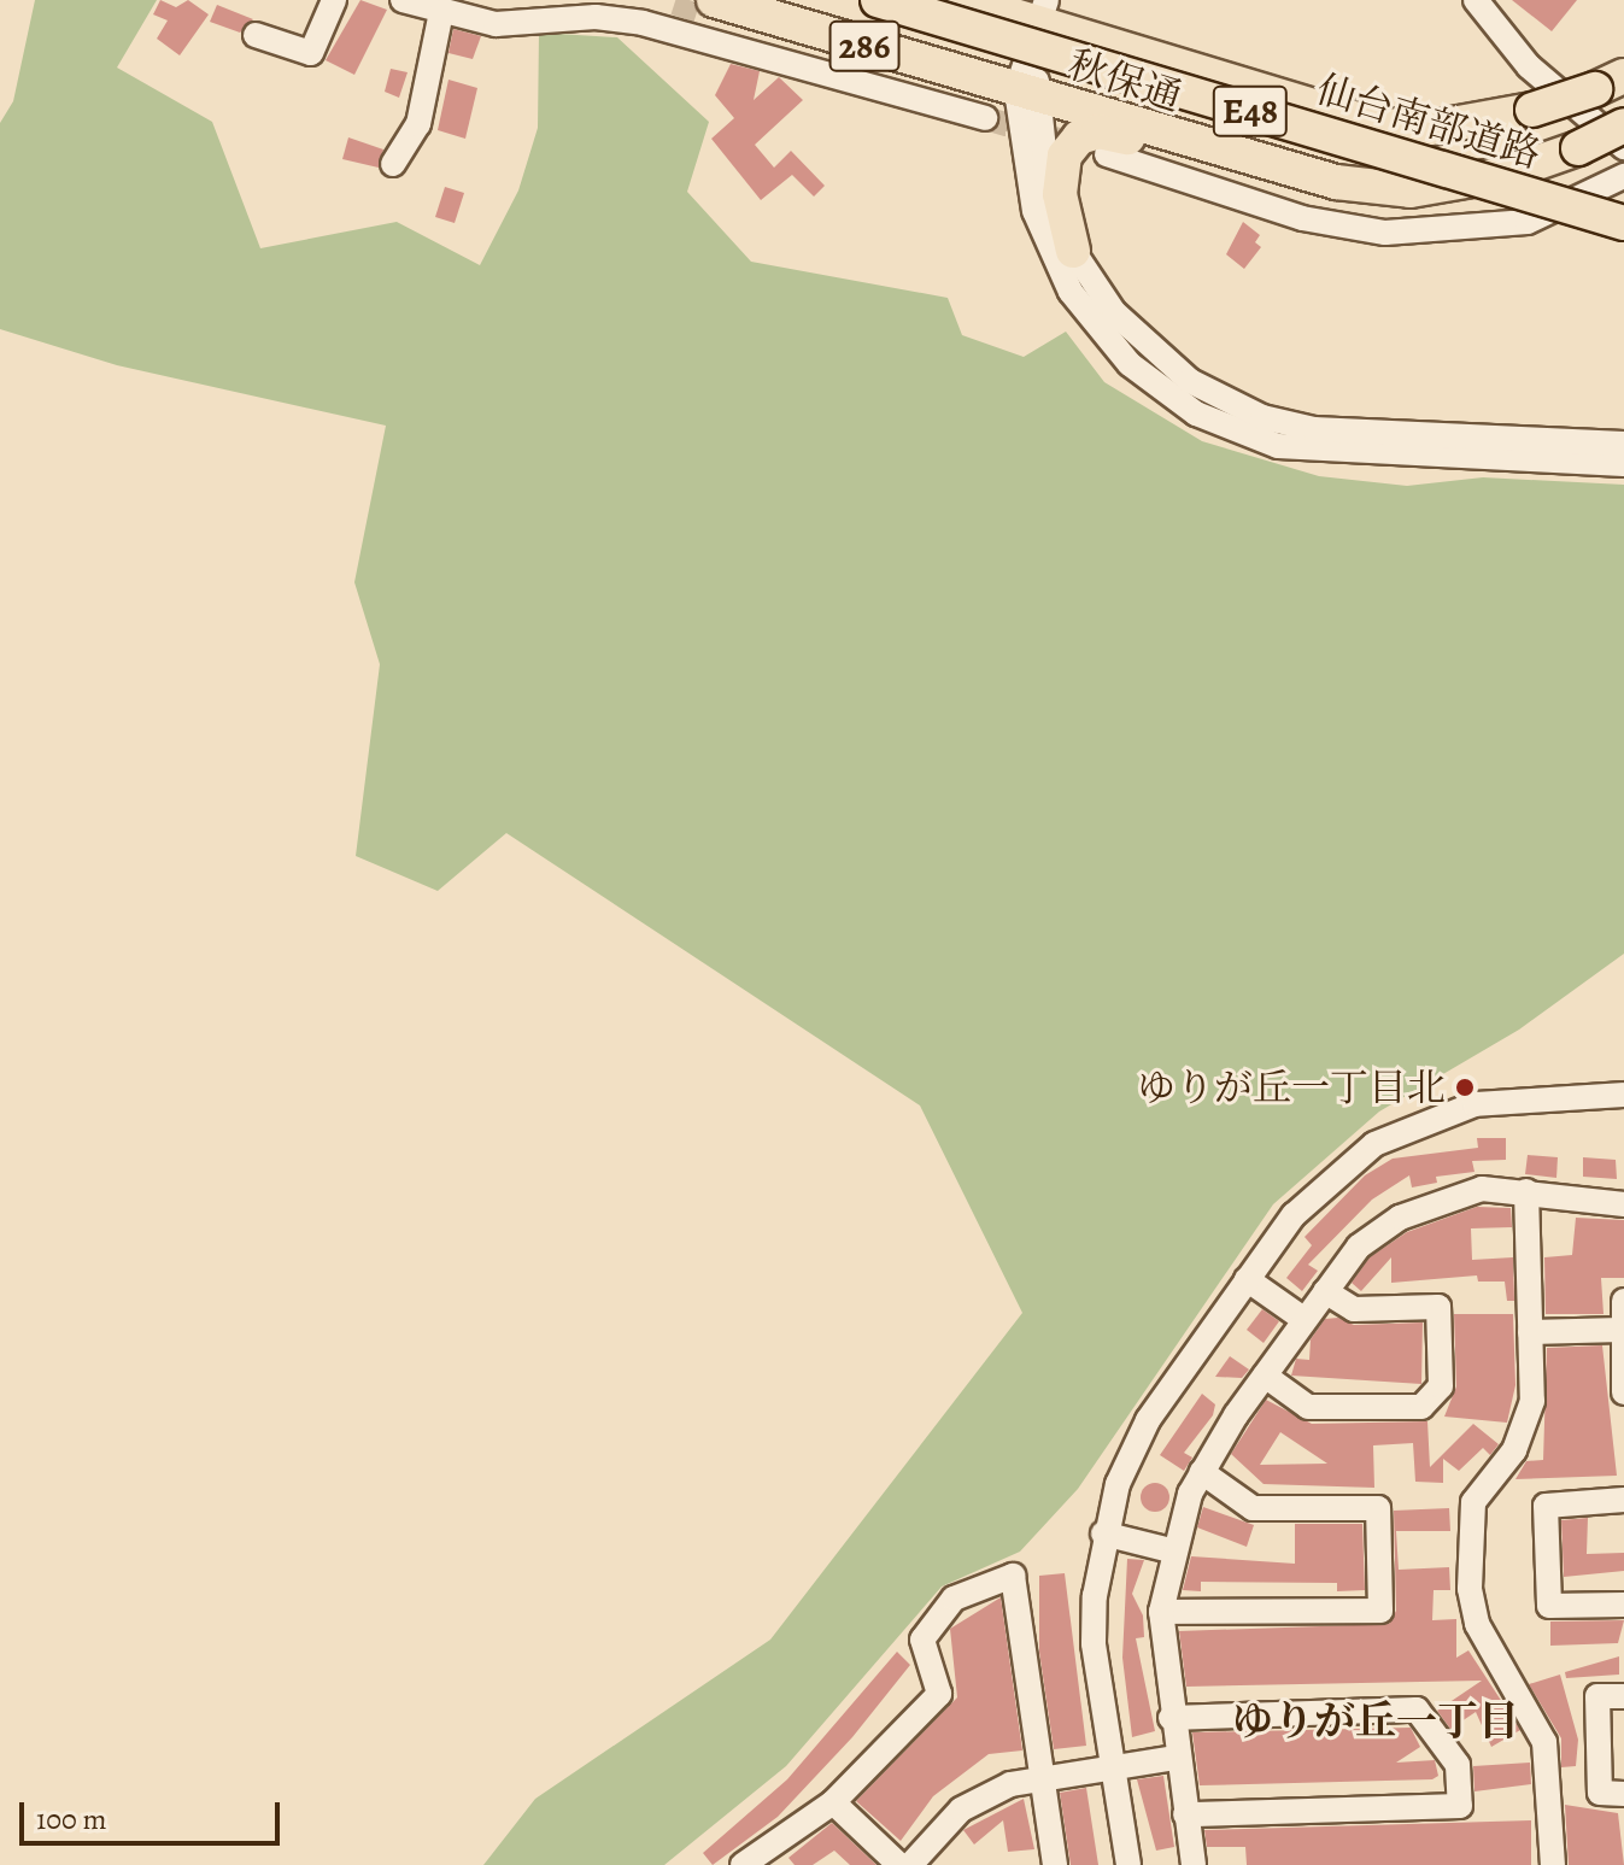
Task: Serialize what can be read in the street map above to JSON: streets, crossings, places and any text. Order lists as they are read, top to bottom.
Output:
{
  "streets": {
    "highway": [
      "286",
      "秋保通",
      "E48",
      "仙台南部道路"
    ]
  },
  "districts": ["ゆりが丘一丁目"],
  "places": ["ゆりが丘一丁目北"],
  "scale_bar": "100 m"
}
